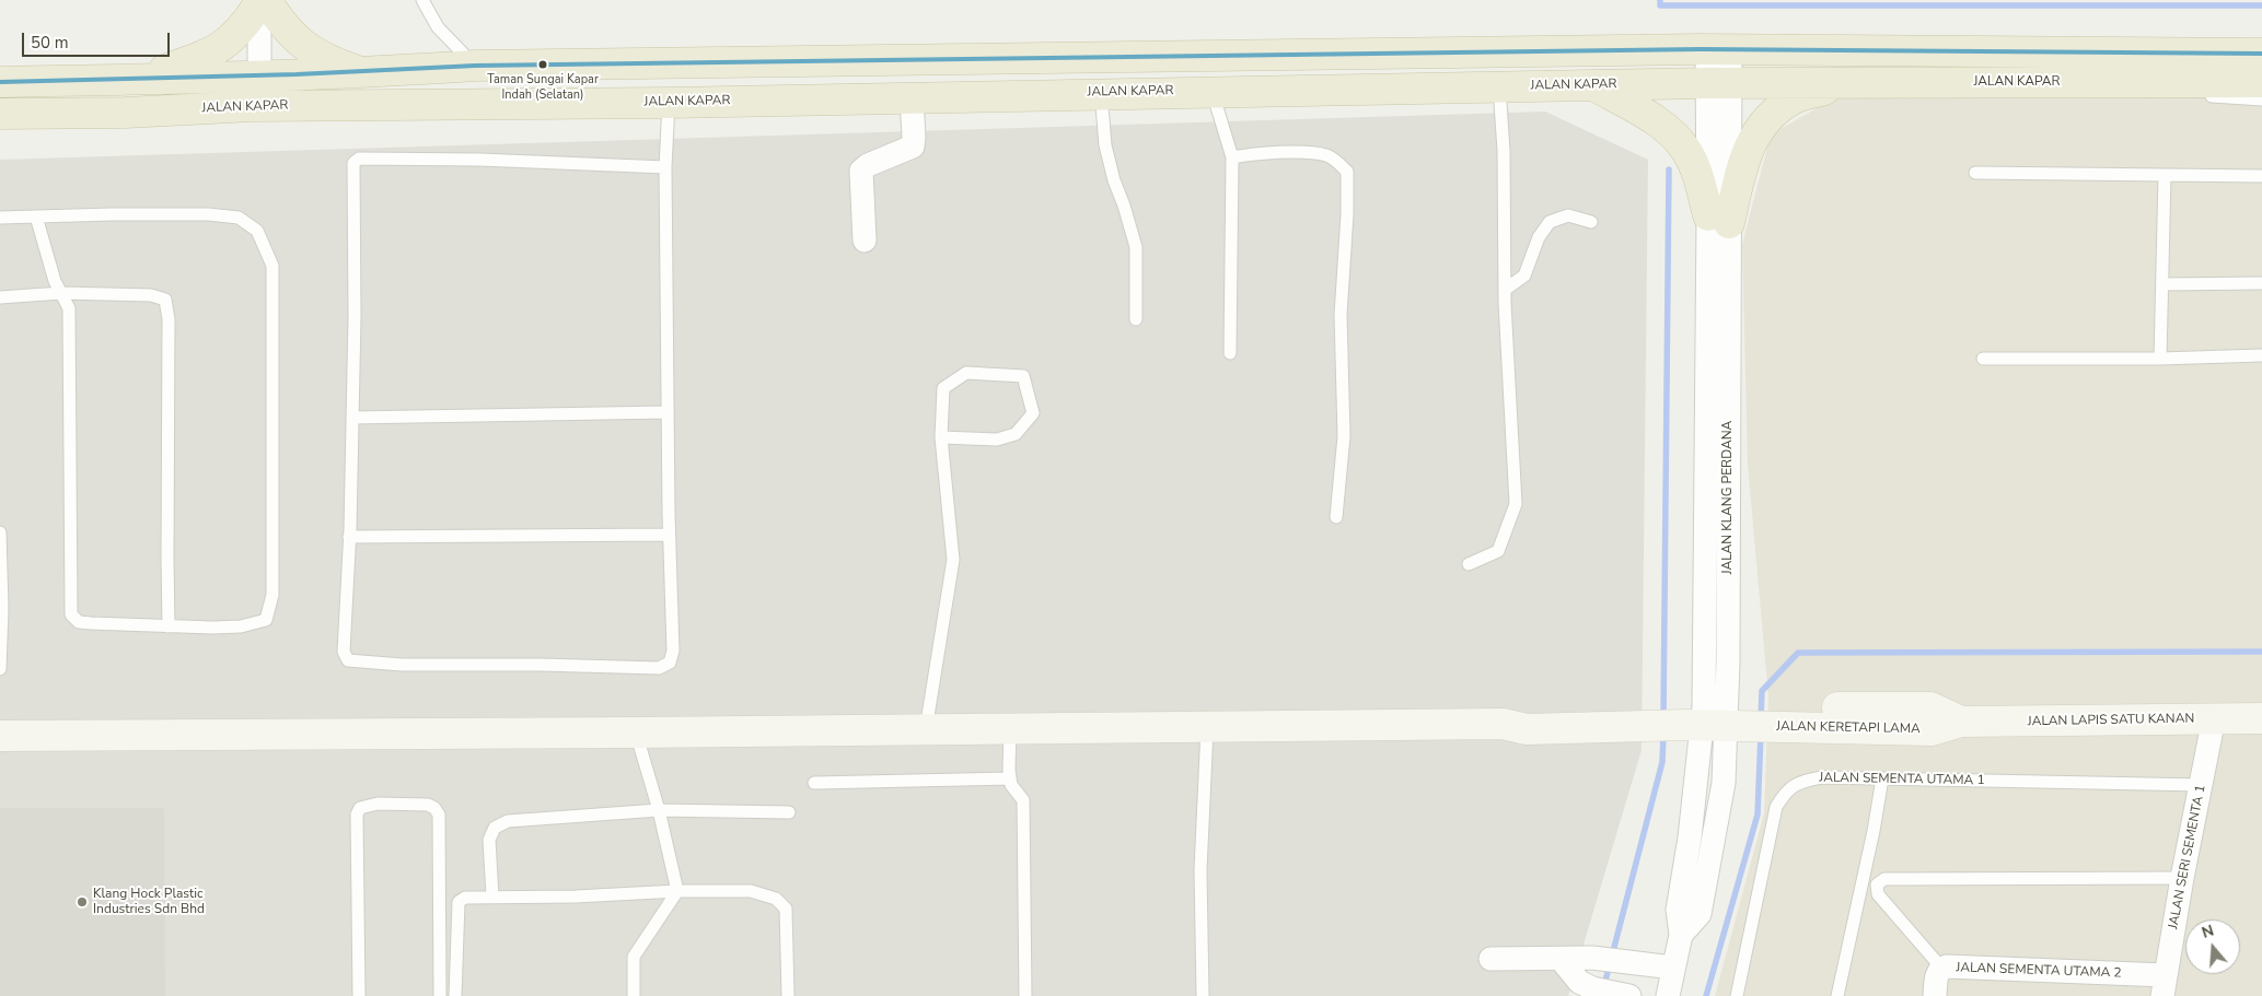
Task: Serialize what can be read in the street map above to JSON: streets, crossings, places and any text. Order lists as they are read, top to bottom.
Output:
{
  "streets": {
    "highway": ["JALAN KAPAR"],
    "street": [
      "JALAN KLANG PERDANA",
      "JALAN LAPIS SATU KANAN",
      "JALAN KERETAPI LAMA",
      "JALAN SERI SEMENTA 1",
      "JALAN SEMENTA UTAMA 2"
    ],
    "lane": ["JALAN SEMENTA UTAMA 1"]
  },
  "crossings": [
    ["JALAN KAPAR", "JALAN KLANG PERDANA"],
    ["JALAN KLANG PERDANA", "JALAN KERETAPI LAMA"],
    ["JALAN LAPIS SATU KANAN", "JALAN KERETAPI LAMA"],
    ["JALAN LAPIS SATU KANAN", "JALAN SERI SEMENTA 1"],
    ["JALAN SEMENTA UTAMA 1", "JALAN SERI SEMENTA 1"],
    ["JALAN SERI SEMENTA 1", "JALAN SEMENTA UTAMA 2"]
  ],
  "places": ["Taman Sungai Kapar Indah (Selatan)", "Klang Hock Plastic Industries Sdn Bhd"],
  "scale_bar": "50 m",
  "north": "top"
}
